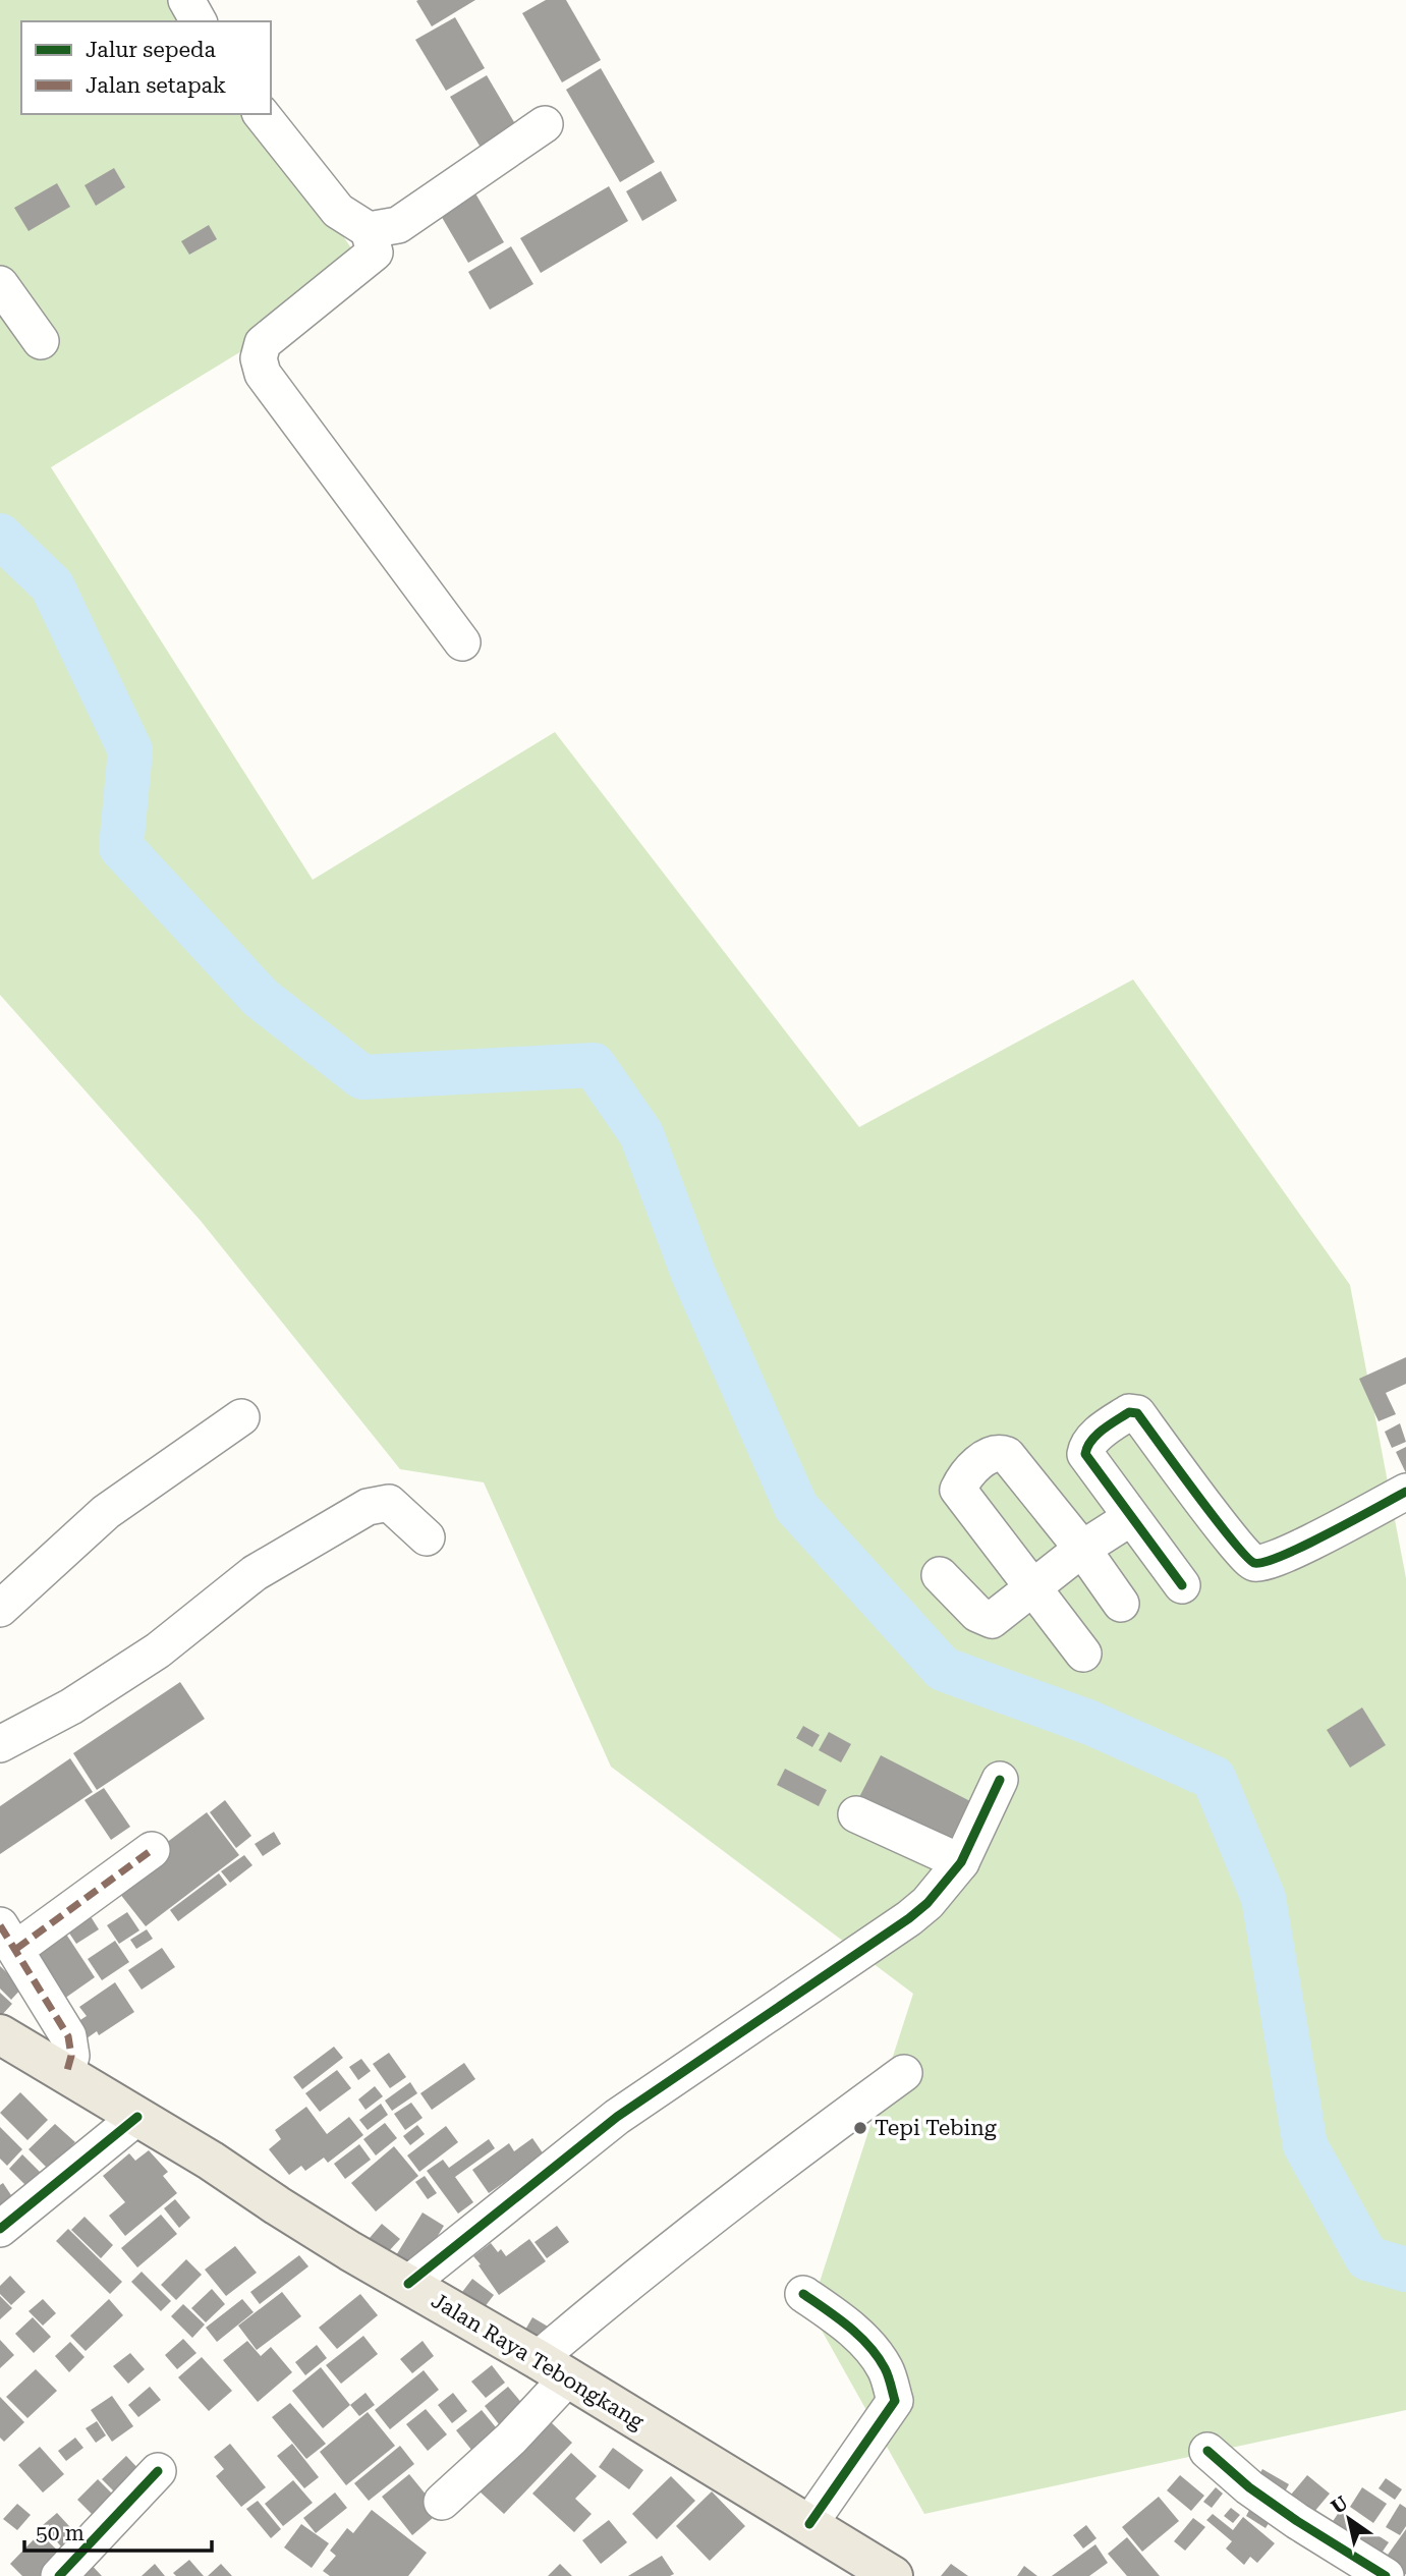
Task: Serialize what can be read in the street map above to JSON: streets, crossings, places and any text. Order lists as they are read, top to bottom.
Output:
{
  "streets": {
    "main road": ["Jalan Raya Tebongkang"]
  },
  "places": ["Tepi Tebing"],
  "legend": ["Jalur sepeda", "Jalan setapak"],
  "scale_bar": "50 m",
  "north": "top left"
}
